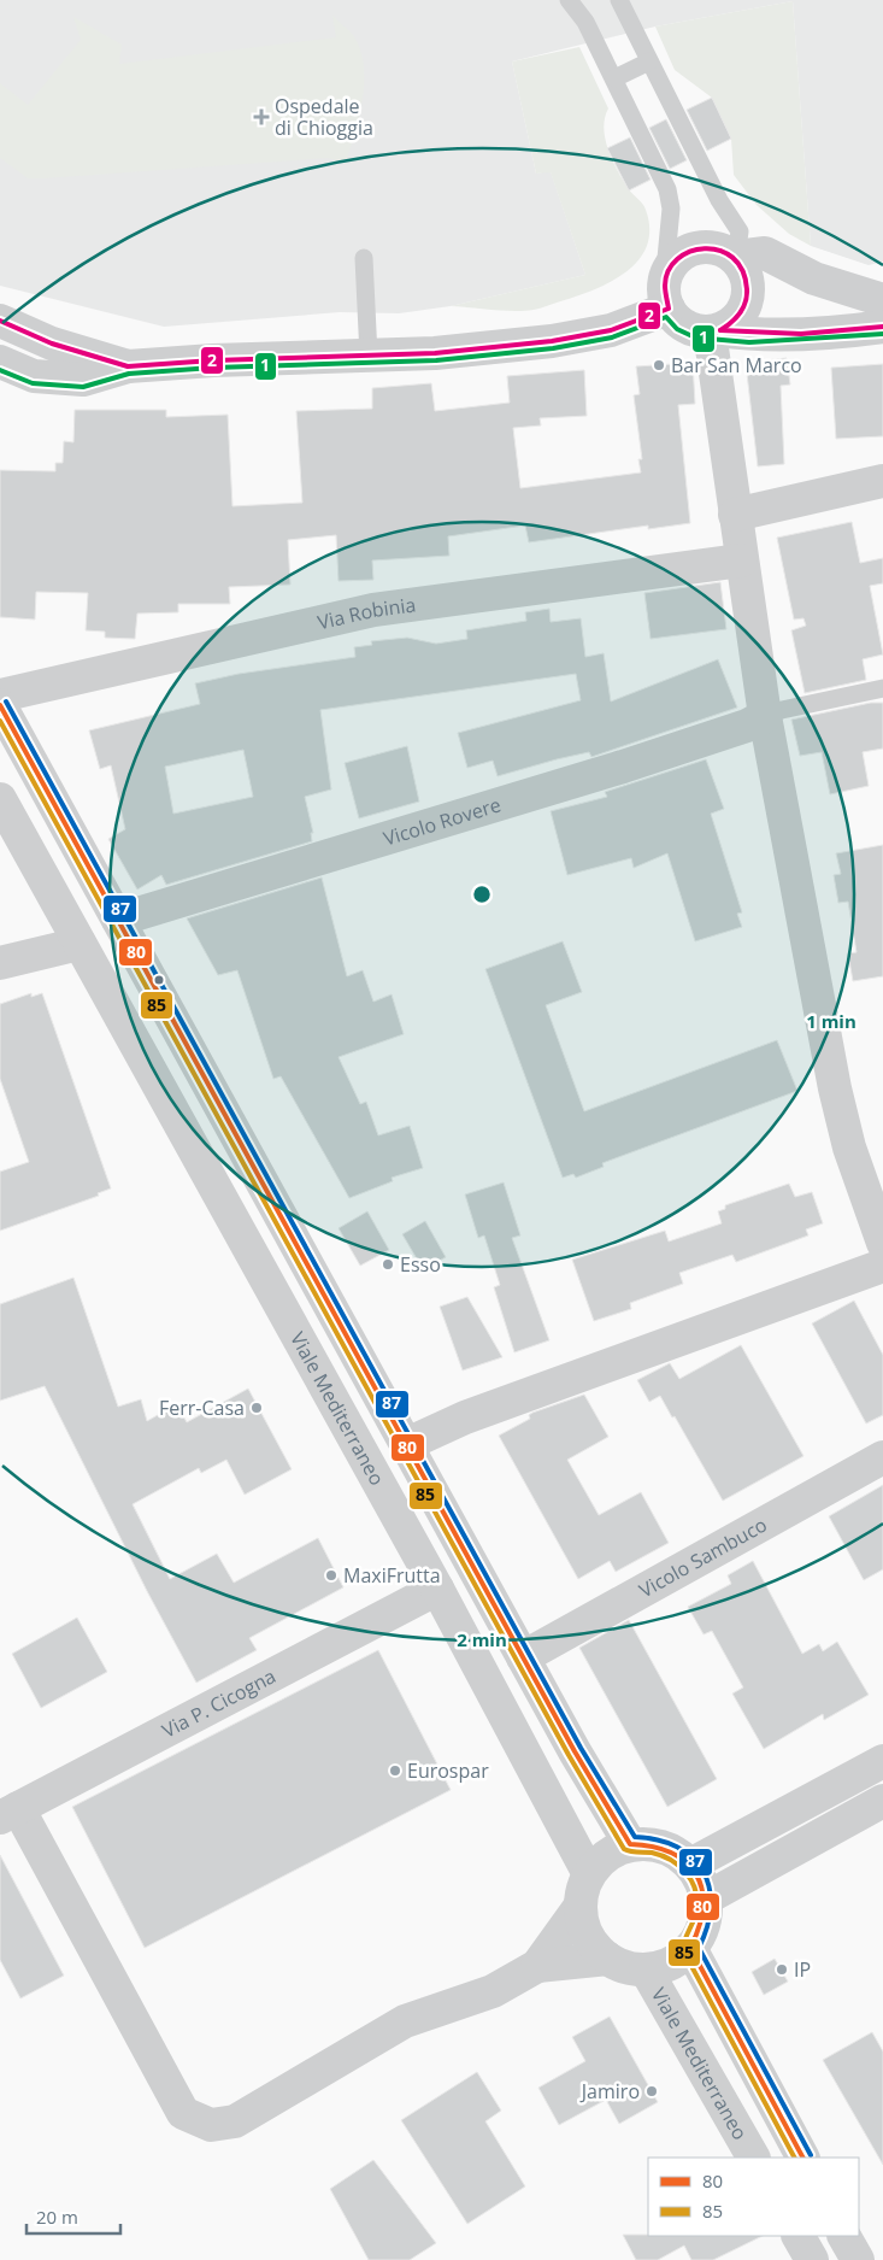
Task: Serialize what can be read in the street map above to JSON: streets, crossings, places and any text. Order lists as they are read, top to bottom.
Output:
{
  "streets": {
    "street": [
      "Via Robinia",
      "Vicolo Rovere",
      "Viale Mediterraneo",
      "Vicolo Sambuco",
      "Via P. Cicogna"
    ]
  },
  "crossings": [
    ["Viale Mediterraneo", "Via P. Cicogna"]
  ],
  "places": {
    "health": ["Ospedale di Chioggia"],
    "other": [
      "Bar San Marco",
      "Esso",
      "Ferr-Casa",
      "MaxiFrutta",
      "Eurospar",
      "IP",
      "Jamiro"
    ]
  },
  "lines": [
    "transit line 2",
    "transit line 1",
    "transit line 87",
    "transit line 80",
    "transit line 85"
  ],
  "legend": ["80", "85"],
  "scale_bar": "20 m",
  "rings": ["1 min", "2 min"]
}
